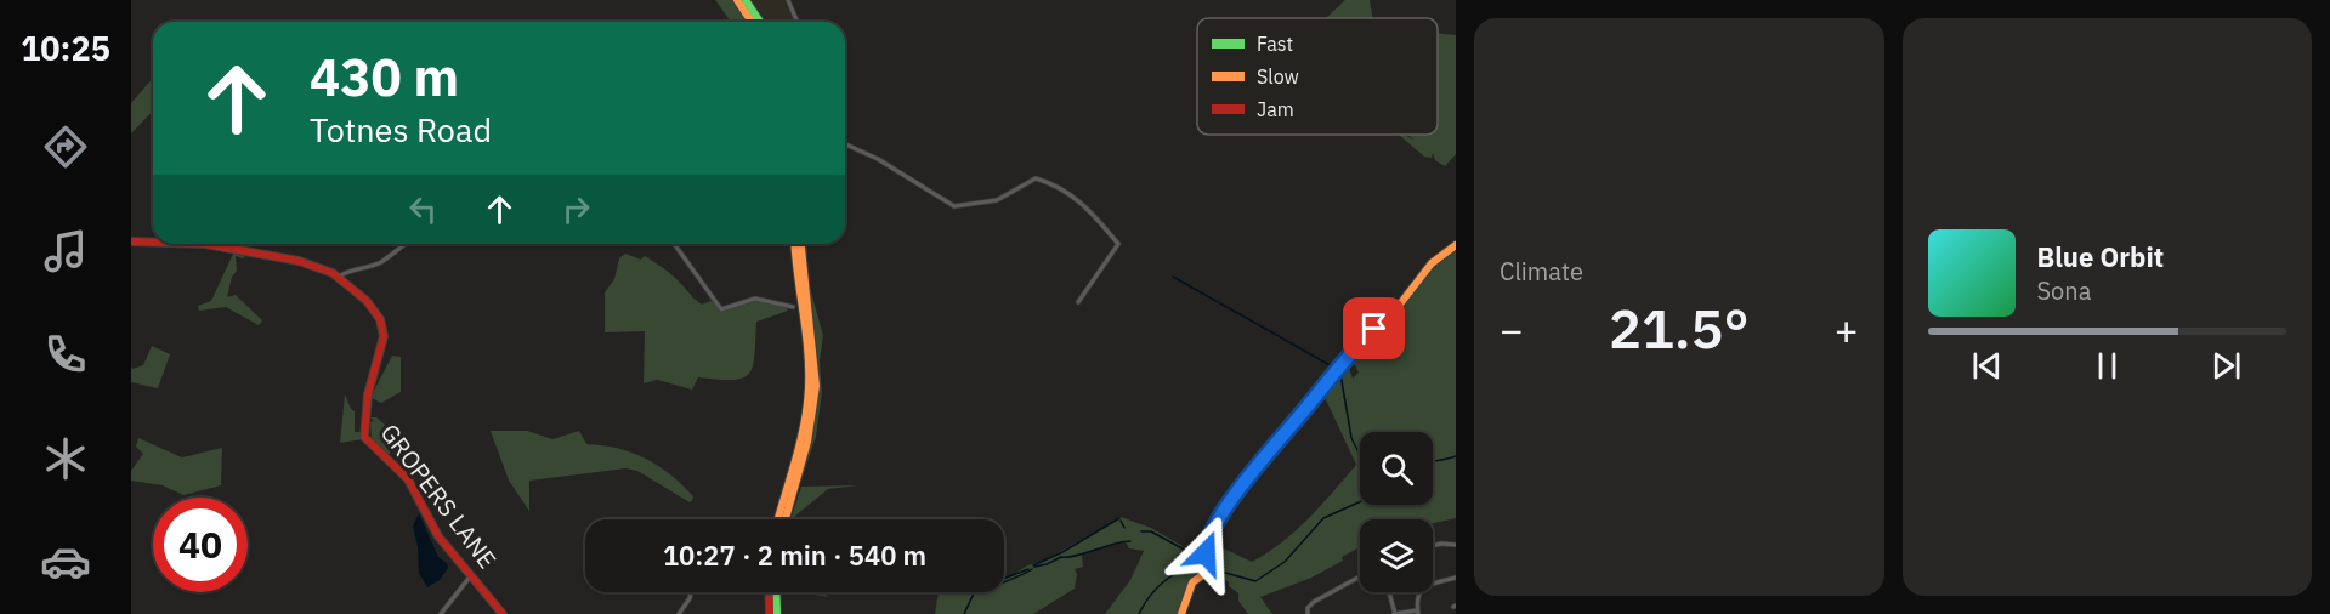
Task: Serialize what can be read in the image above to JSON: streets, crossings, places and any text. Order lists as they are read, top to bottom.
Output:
{
  "streets": {
    "main road": ["GROPERS LANE"]
  },
  "legend": ["Fast", "Slow", "Jam"],
  "page": {
    "tabs": "10:25",
    "tile": "Climate",
    "turn": ["430 m", "Totnes Road"],
    "song": ["Blue Orbit", "Sona"],
    "heat": ["−", "21.5°", "+"],
    "limit": "40",
    "trip": "10:27 · 2 min · 540 m"
  }
}
